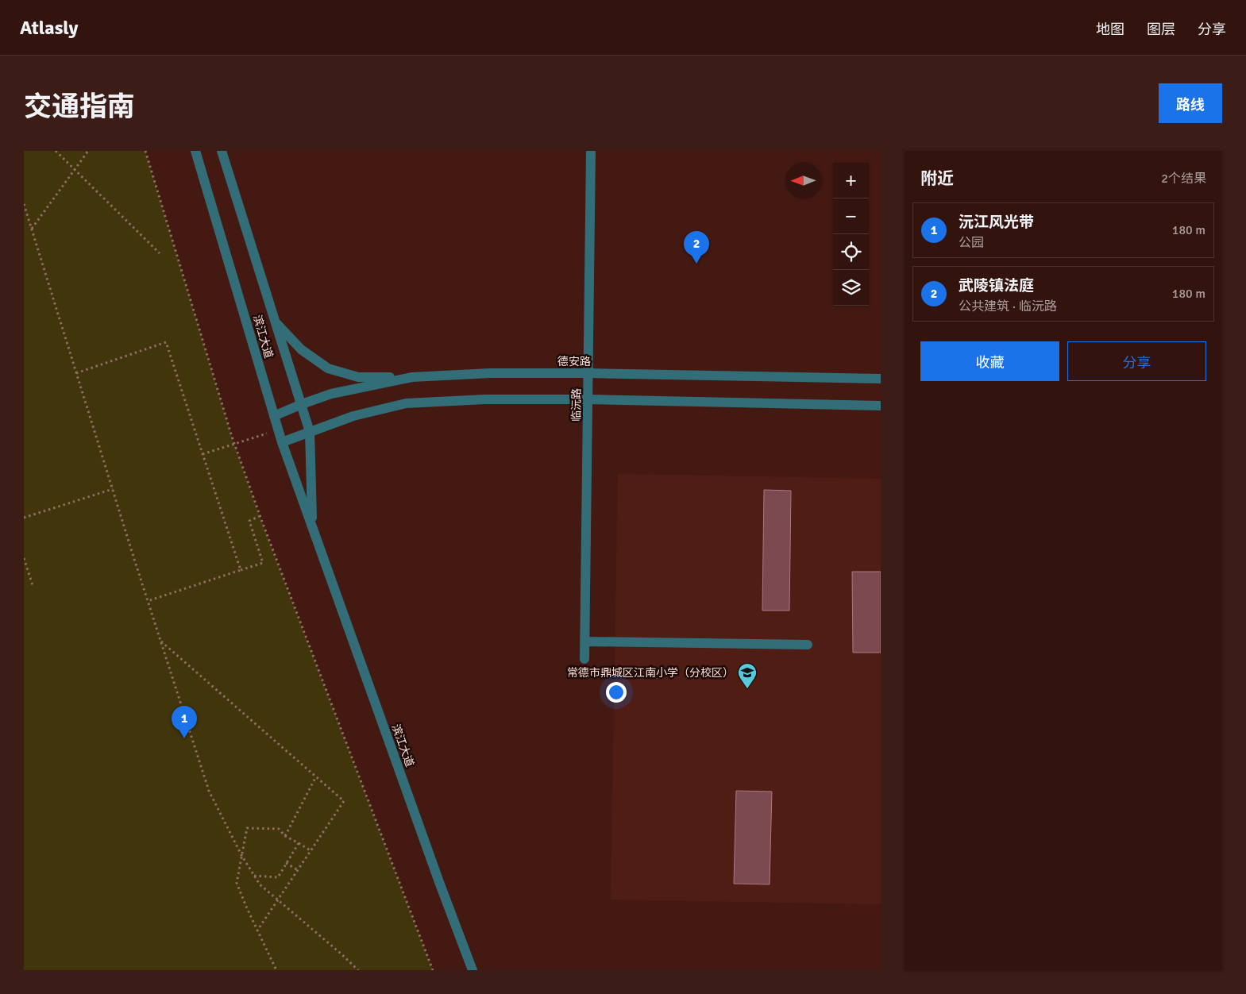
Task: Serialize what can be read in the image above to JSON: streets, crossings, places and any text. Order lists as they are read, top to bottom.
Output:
{
  "streets": {
    "street": ["滨江大道", "德安路", "临沅路"]
  },
  "crossings": [
    ["滨江大道", "德安路"],
    ["德安路", "临沅路"]
  ],
  "places": {
    "school or university": ["常德市鼎城区江南小学（分校区）"]
  },
  "north": "left",
  "page": {
    "header": "Atlasly",
    "nav": ["地图", "图层", "分享"],
    "title": "交通指南",
    "buttons": [
      "路线",
      ["收藏", "分享"]
    ],
    "heading": ["附近", "2个结果"],
    "map_buttons": ["+", "−"],
    "list": [
      {
        "mark": "1",
        "name": "沅江风光带",
        "note": "公园",
        "value": "180 m"
      },
      {
        "mark": "2",
        "name": "武陵镇法庭",
        "note": "公共建筑 · 临沅路",
        "value": "180 m"
      }
    ],
    "pins": ["2", "1"]
  }
}
